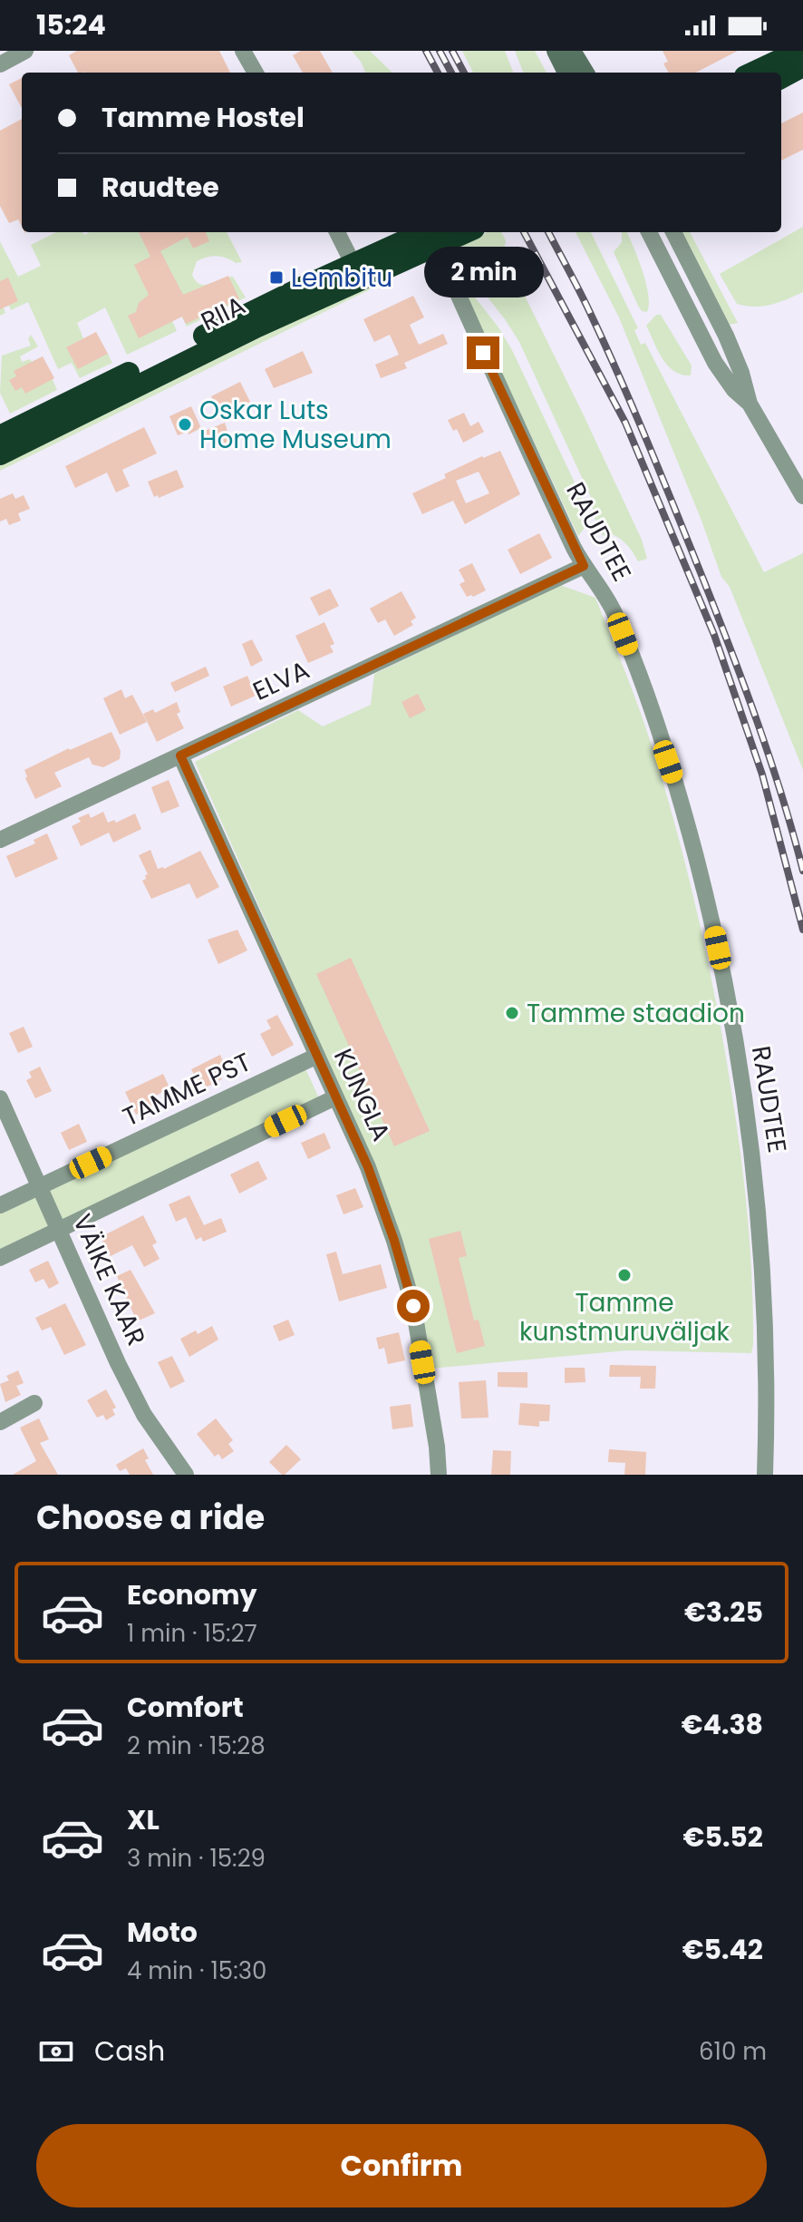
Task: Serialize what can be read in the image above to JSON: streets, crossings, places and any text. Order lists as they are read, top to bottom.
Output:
{
  "streets": {
    "highway": ["RIIA"],
    "street": [
      "RAUDTEE",
      "ELVA",
      "TAMME PST",
      "KUNGLA",
      "VÄIKE KAAR"
    ]
  },
  "crossings": [
    ["RIIA", "RAUDTEE"],
    ["RAUDTEE", "ELVA"],
    ["ELVA", "KUNGLA"],
    ["TAMME PST", "KUNGLA"],
    ["TAMME PST", "VÄIKE KAAR"]
  ],
  "places": {
    "transit": ["Lembitu"],
    "other": ["Oskar Luts Home Museum", "Tamme staadion", "Tamme kunstmuruväljak"]
  },
  "page": {
    "status": "15:24",
    "banner": ["Tamme Hostel", "Raudtee"],
    "bubble": "2 min",
    "heading": "Choose a ride",
    "list": [
      {
        "name": "Economy",
        "note": "1 min · 15:27",
        "value": "€3.25"
      },
      {
        "name": "Comfort",
        "note": "2 min · 15:28",
        "value": "€4.38"
      },
      {
        "name": "XL",
        "note": "3 min · 15:29",
        "value": "€5.52"
      },
      {
        "name": "Moto",
        "note": "4 min · 15:30",
        "value": "€5.42"
      }
    ],
    "pay": ["Cash", "610 m"],
    "buttons": "Confirm"
  }
}
